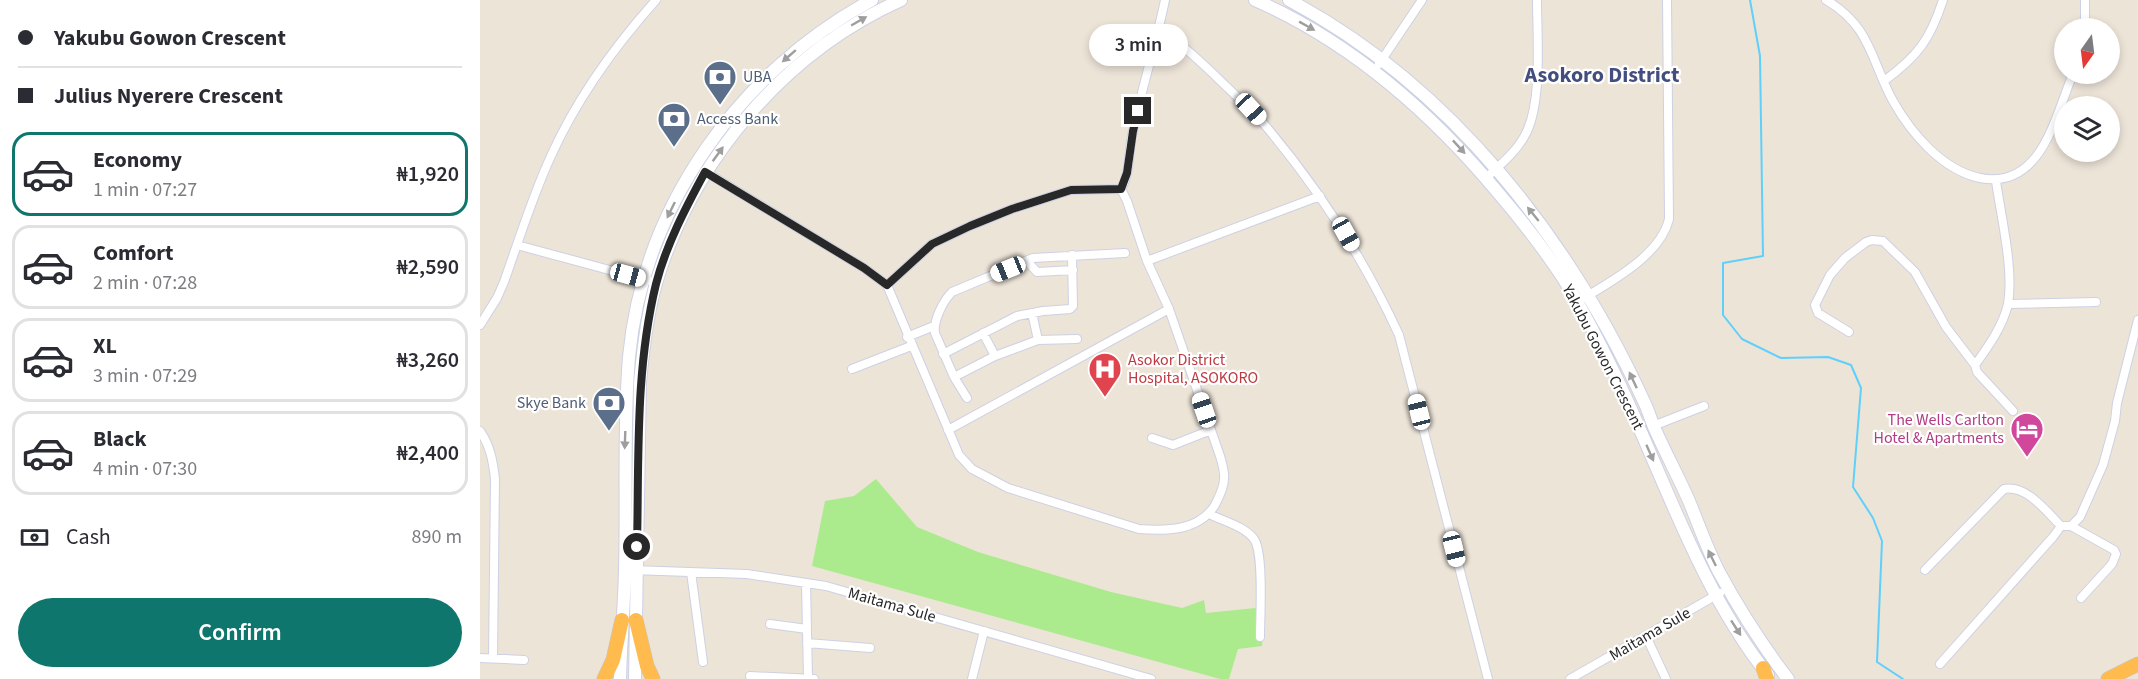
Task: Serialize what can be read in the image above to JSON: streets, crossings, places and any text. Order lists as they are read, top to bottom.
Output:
{
  "streets": {
    "main road": ["Yakubu Gowon Crescent"],
    "street": ["Maitama Sule"]
  },
  "crossings": [
    ["Yakubu Gowon Crescent", "Maitama Sule"]
  ],
  "districts": ["Asokoro District"],
  "places": {
    "bank": ["UBA", "Access Bank", "Skye Bank"],
    "hospital": ["Asokor District Hospital, ASOKORO"],
    "hotel": ["The Wells Carlton Hotel & Apartments"]
  },
  "north": "bottom",
  "page": {
    "banner": ["Yakubu Gowon Crescent", "Julius Nyerere Crescent"],
    "bubble": "3 min",
    "list": [
      {
        "name": "Economy",
        "note": "1 min · 07:27",
        "value": "₦1,920"
      },
      {
        "name": "Comfort",
        "note": "2 min · 07:28",
        "value": "₦2,590"
      },
      {
        "name": "XL",
        "note": "3 min · 07:29",
        "value": "₦3,260"
      },
      {
        "name": "Black",
        "note": "4 min · 07:30",
        "value": "₦2,400"
      }
    ],
    "pay": ["Cash", "890 m"],
    "buttons": "Confirm"
  }
}
